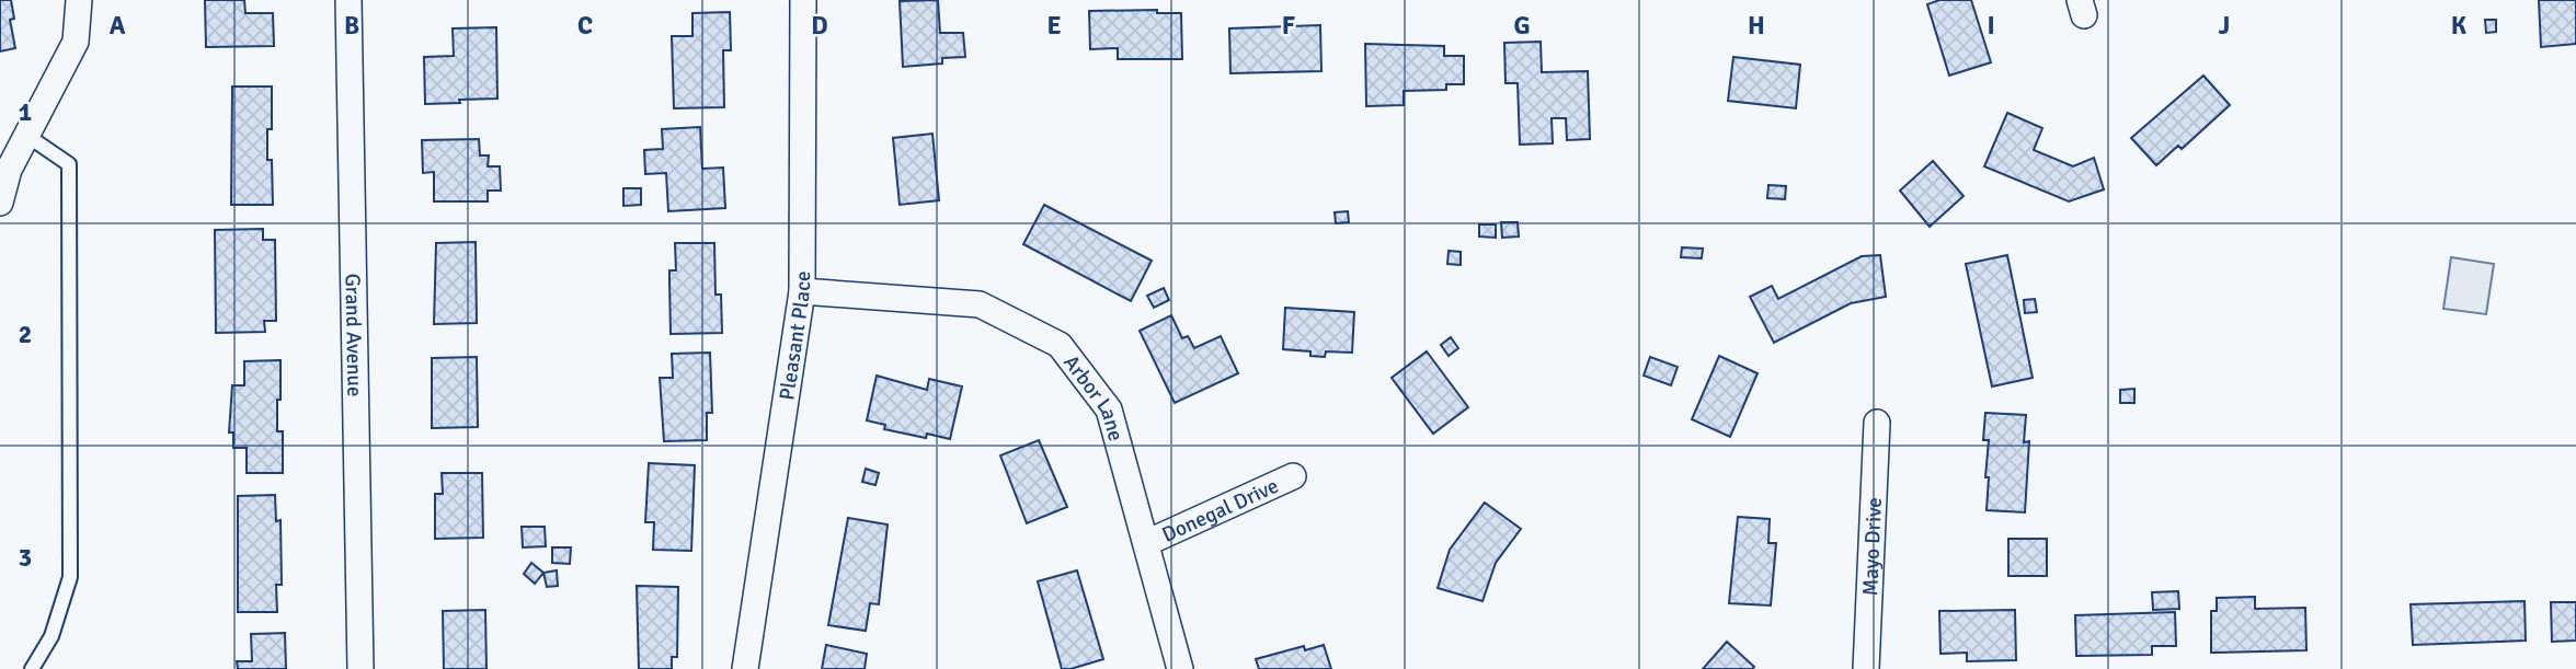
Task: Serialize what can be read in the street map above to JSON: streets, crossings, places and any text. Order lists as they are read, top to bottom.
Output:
{
  "streets": {
    "street": [
      "Grand Avenue",
      "Pleasant Place",
      "Arbor Lane",
      "Donegal Drive",
      "Mayo Drive"
    ]
  },
  "crossings": [
    ["Pleasant Place", "Arbor Lane"],
    ["Arbor Lane", "Donegal Drive"]
  ],
  "grid": {
    "columns": [
      "A",
      "B",
      "C",
      "D",
      "E",
      "F",
      "G",
      "H",
      "I",
      "J",
      "K"
    ],
    "rows": ["1", "2", "3"]
  }
}
